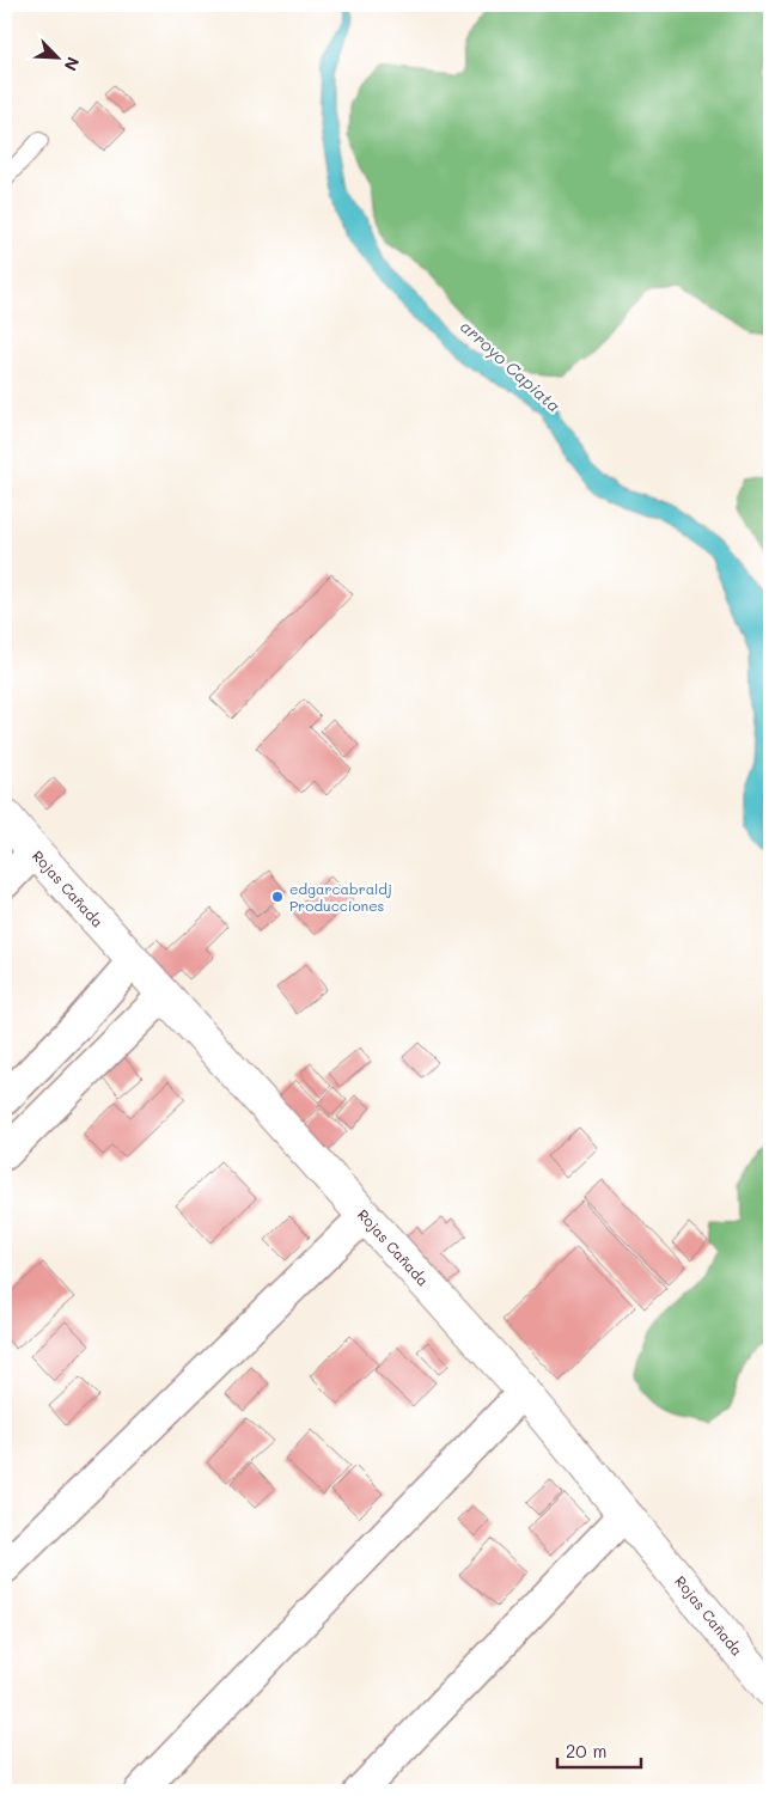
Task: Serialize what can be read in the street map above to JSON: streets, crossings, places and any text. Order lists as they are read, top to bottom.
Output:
{
  "streets": {
    "main road": ["Rojas Cañada"]
  },
  "water": ["arroyo Capiata"],
  "places": ["edgarcabraldj Producciones"],
  "scale_bar": "20 m",
  "north": "bottom right"
}
